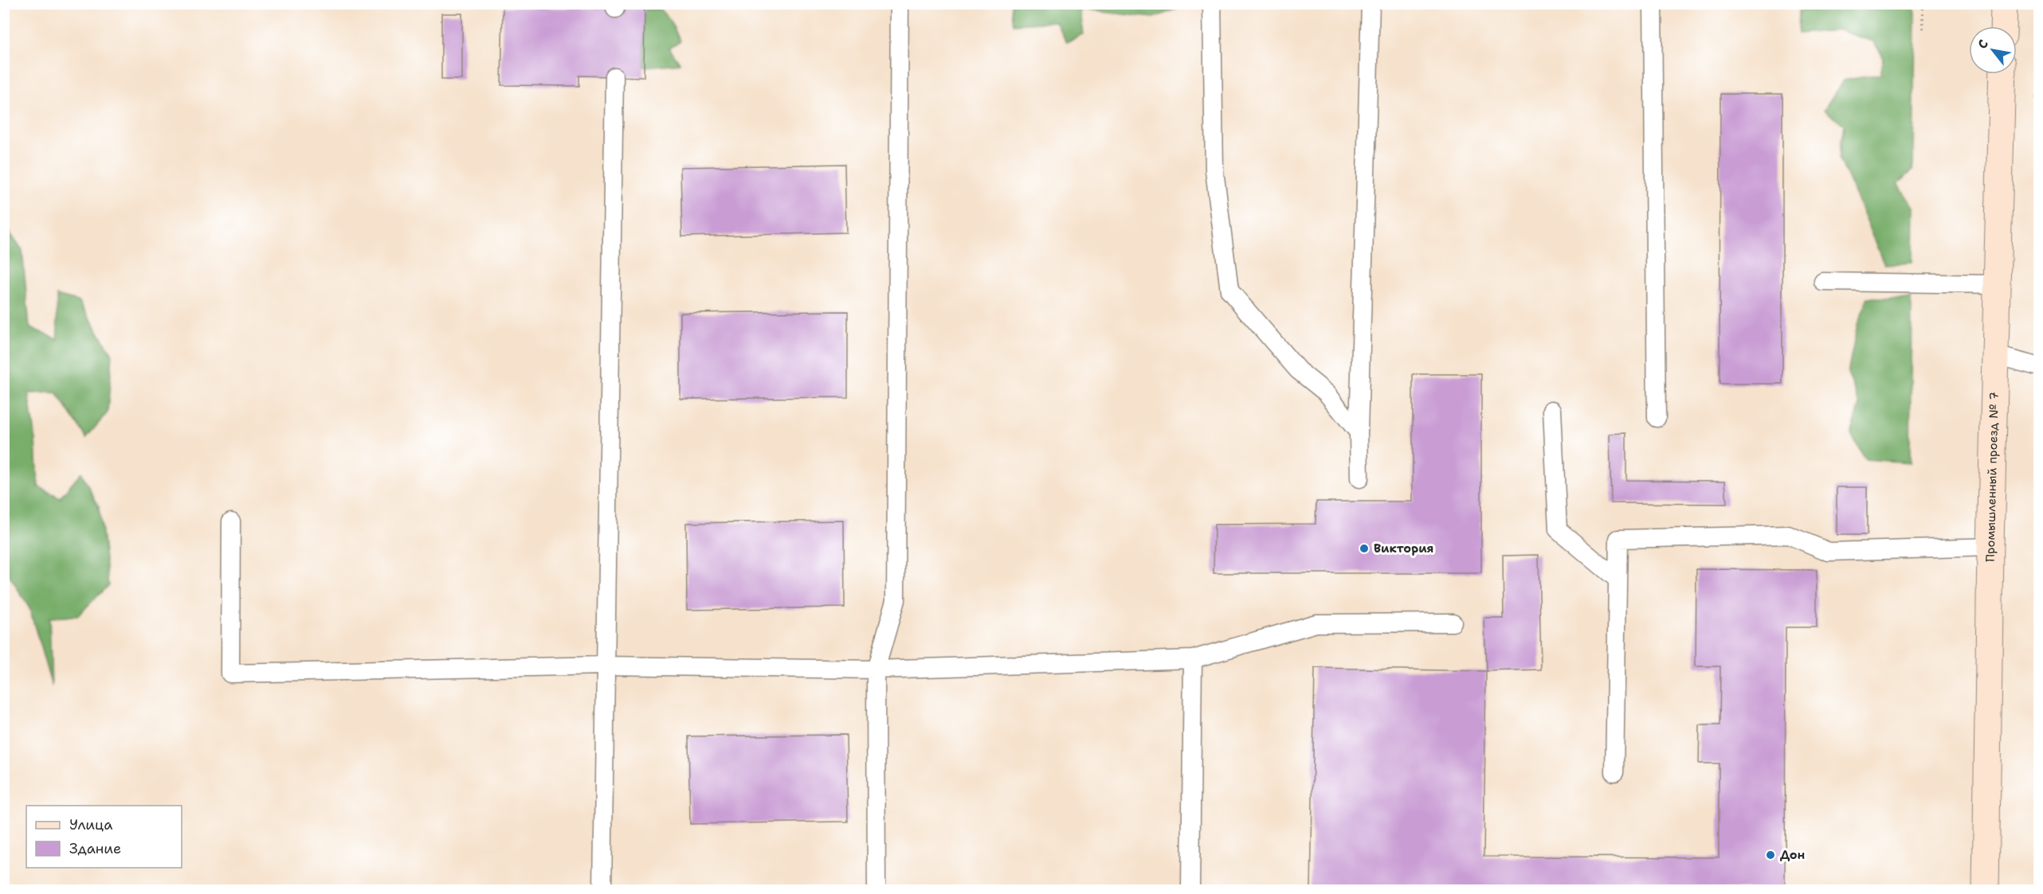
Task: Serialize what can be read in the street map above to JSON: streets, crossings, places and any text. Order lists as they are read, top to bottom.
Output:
{
  "streets": {
    "street": ["Промышленный проезд № 7"]
  },
  "places": ["Виктория", "Дон"],
  "legend": ["Улица", "Здание"],
  "north": "top left"
}
